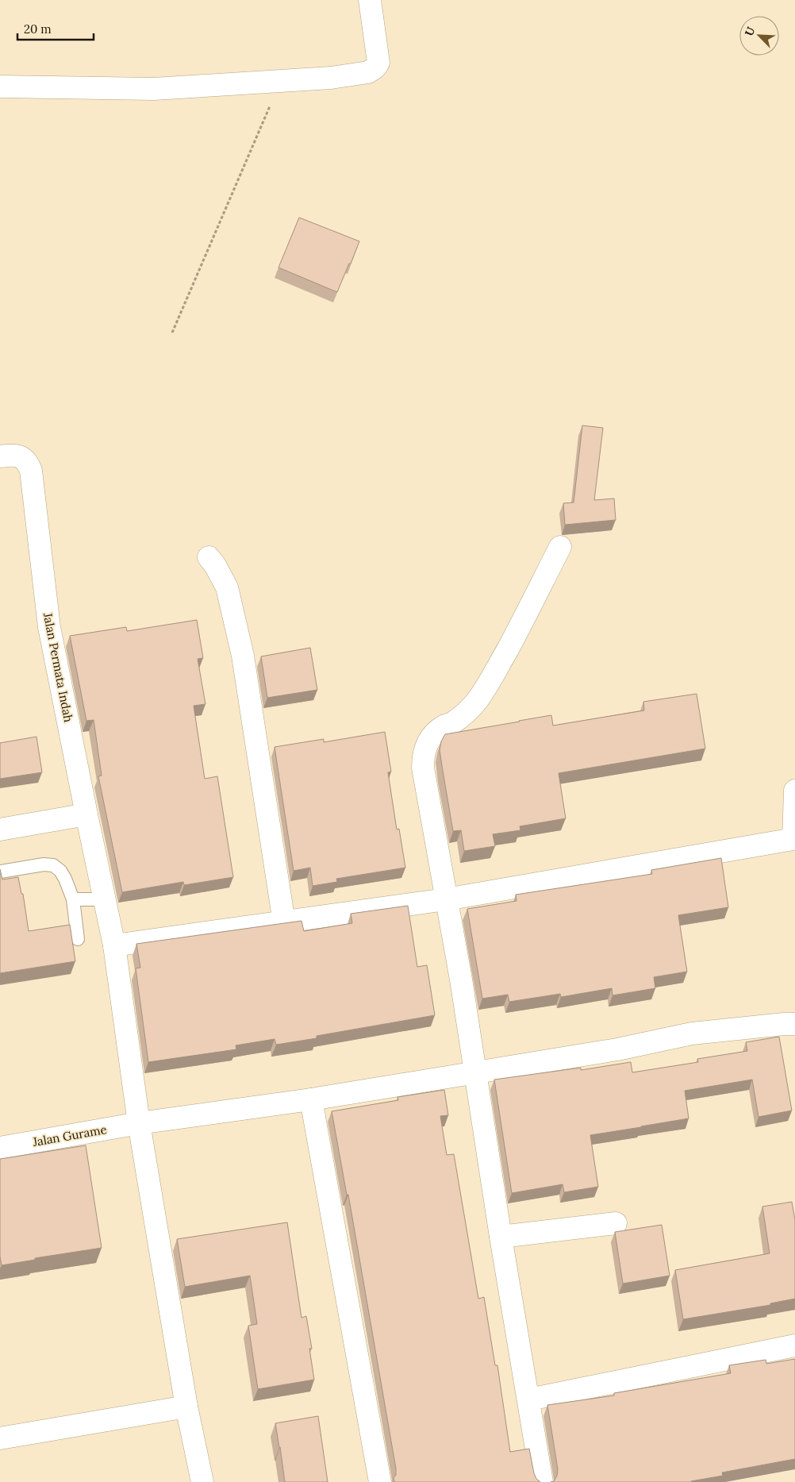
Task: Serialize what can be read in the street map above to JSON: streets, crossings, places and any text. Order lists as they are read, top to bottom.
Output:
{
  "streets": {
    "street": ["Jalan Permata Indah", "Jalan Gurame"]
  },
  "scale_bar": "20 m",
  "north": "top left"
}
